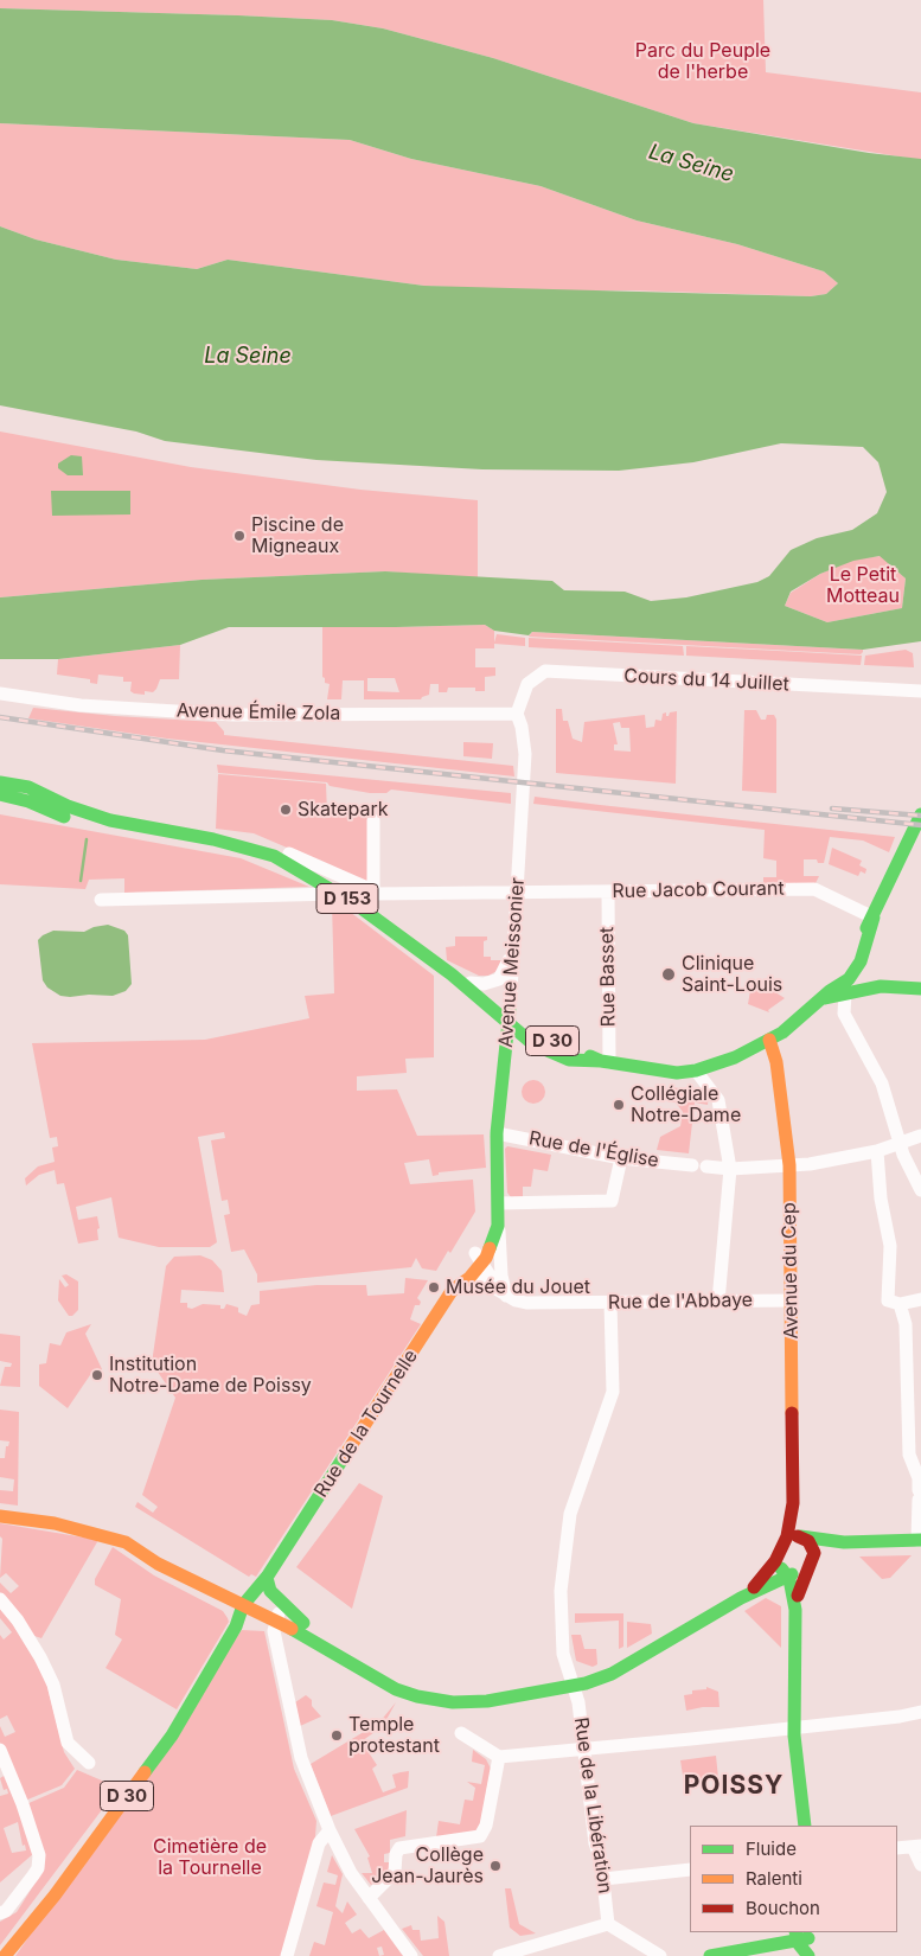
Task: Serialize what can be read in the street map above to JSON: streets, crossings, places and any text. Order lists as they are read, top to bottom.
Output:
{
  "streets": {
    "street": [
      "Cours du 14 Juillet",
      "Avenue Émile Zola",
      "Rue Jacob Courant",
      "D 153",
      "Avenue Meissonier",
      "Rue Basset",
      "D 30",
      "Rue de l'Église",
      "Avenue du Cep",
      "Rue de l'Abbaye",
      "Rue de la Tournelle",
      "Rue de la Libération"
    ]
  },
  "crossings": [
    ["Cours du 14 Juillet", "Avenue Émile Zola"],
    ["Cours du 14 Juillet", "Avenue Meissonier"],
    ["Avenue Émile Zola", "Avenue Meissonier"],
    ["Rue Jacob Courant", "D 153"],
    ["Rue Jacob Courant", "Avenue Meissonier"],
    ["Rue Jacob Courant", "Rue Basset"],
    ["D 153", "Avenue Meissonier"],
    ["D 153", "Rue Basset"],
    ["D 153", "D 30"],
    ["Avenue Meissonier", "D 30"],
    ["Avenue Meissonier", "Rue de l'Église"],
    ["Avenue Meissonier", "Rue de l'Abbaye"],
    ["Avenue Meissonier", "Rue de la Tournelle"],
    ["Rue Basset", "D 30"],
    ["D 30", "Avenue du Cep"],
    ["Avenue du Cep", "Rue de l'Abbaye"],
    ["Rue de l'Abbaye", "Rue de la Tournelle"],
    ["Rue de l'Abbaye", "Rue de la Libération"]
  ],
  "districts": ["POISSY"],
  "water": ["La Seine"],
  "parks": ["Parc du Peuple de l'herbe", "Le Petit Motteau", "Cimetière de la Tournelle"],
  "places": [
    "Piscine de Migneaux",
    "Skatepark",
    "Clinique Saint-Louis",
    "Collégiale Notre-Dame",
    "Musée du Jouet",
    "Institution Notre-Dame de Poissy",
    "Temple protestant",
    "Collège Jean-Jaurès"
  ],
  "legend": ["Fluide", "Ralenti", "Bouchon"]
}
